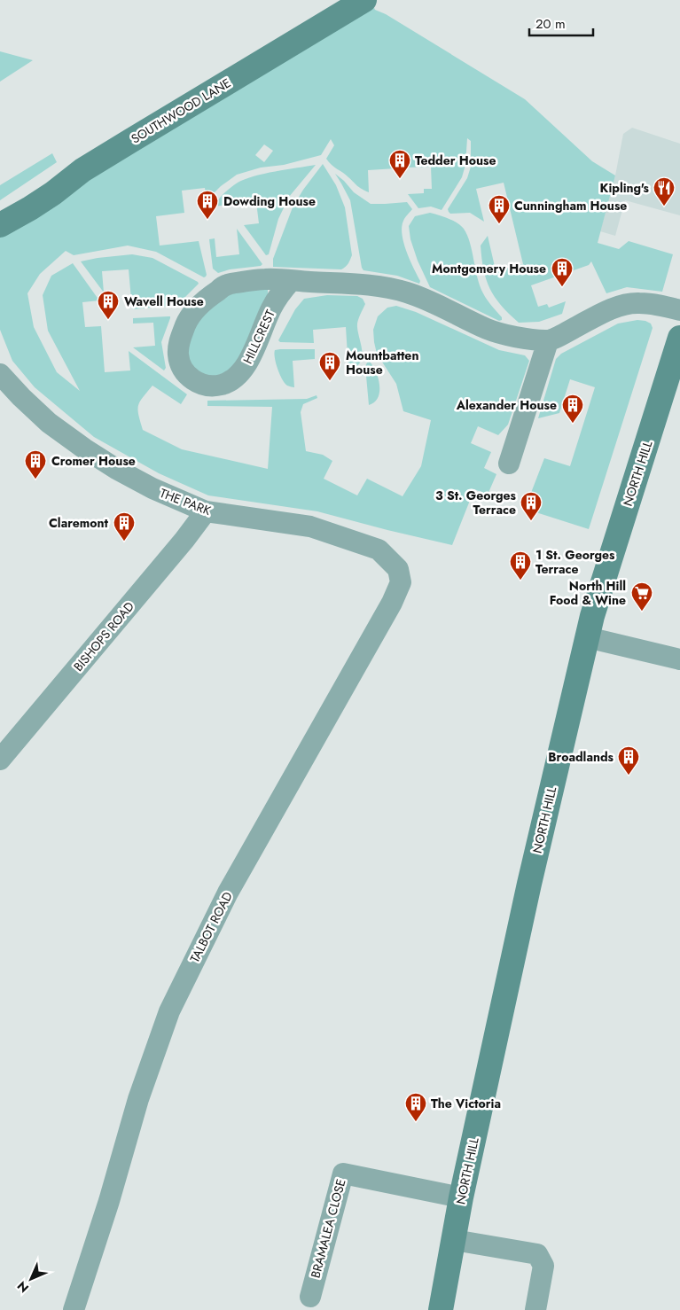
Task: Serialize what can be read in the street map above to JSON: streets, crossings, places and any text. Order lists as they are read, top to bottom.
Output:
{
  "streets": {
    "main road": ["SOUTHWOOD LANE", "NORTH HILL"],
    "street": [
      "HILLCREST",
      "THE PARK",
      "BISHOPS ROAD",
      "TALBOT ROAD",
      "BRAMALEA CLOSE"
    ]
  },
  "crossings": [
    ["NORTH HILL", "BRAMALEA CLOSE"],
    ["THE PARK", "BISHOPS ROAD"],
    ["THE PARK", "TALBOT ROAD"]
  ],
  "places": {
    "building": [
      "Tedder House",
      "Dowding House",
      "Cunningham House",
      "Montgomery House",
      "Wavell House",
      "Mountbatten House",
      "Alexander House",
      "Cromer House",
      "3 St. Georges Terrace",
      "Claremont",
      "1 St. Georges Terrace",
      "Broadlands",
      "The Victoria"
    ],
    "restaurant": ["Kipling's"],
    "supermarket": ["North Hill Food & Wine"]
  },
  "scale_bar": "20 m",
  "north": "bottom left"
}
